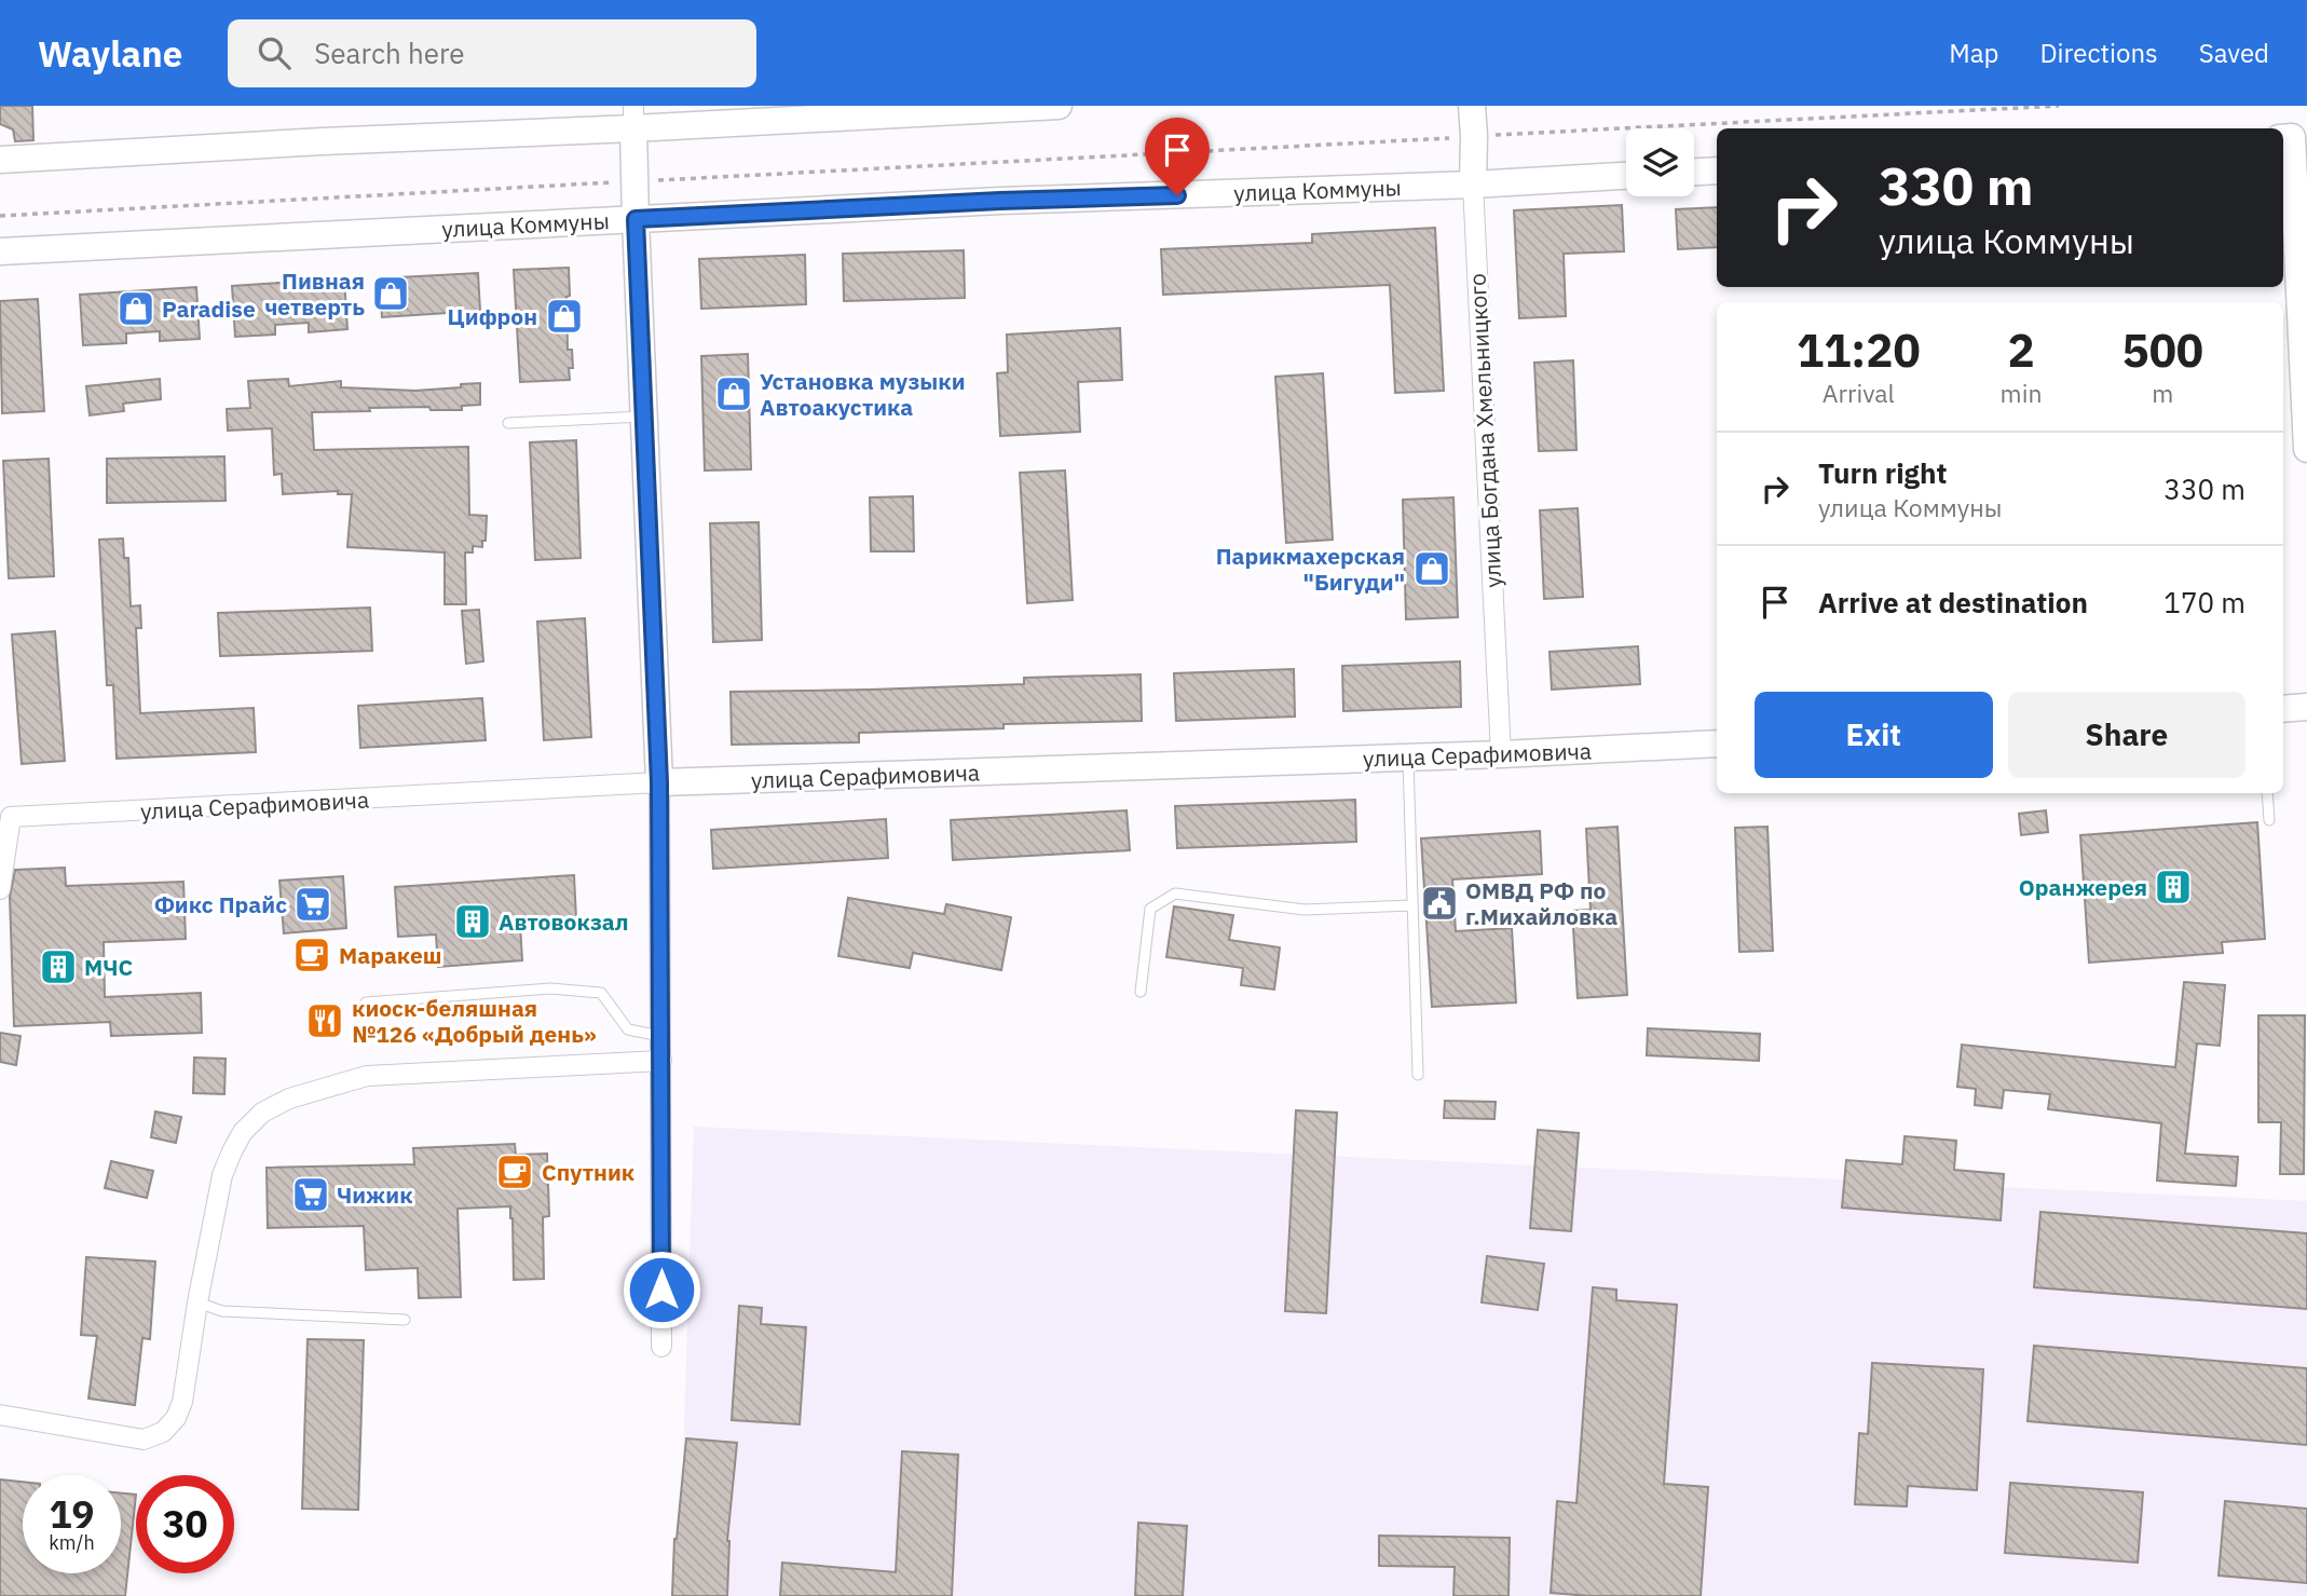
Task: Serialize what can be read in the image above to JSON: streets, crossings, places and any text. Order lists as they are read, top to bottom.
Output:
{
  "streets": {
    "street": ["улица Коммуны", "улица Богдана Хмельницкого", "улица Серафимовича"]
  },
  "crossings": [
    ["улица Коммуны", "улица Богдана Хмельницкого"],
    ["улица Богдана Хмельницкого", "улица Серафимовича"]
  ],
  "places": {
    "shop": [
      "Пивная четверть",
      "Paradise",
      "Цифрон",
      "Установка музыки Автоакустика",
      "Парикмахерская \"Бигуди\""
    ],
    "building": ["Оранжерея", "Автовокзал", "МЧС"],
    "public building": ["ОМВД РФ по г.Михайловка"],
    "supermarket": ["Фикс Прайс", "Чижик"],
    "cafe": ["Маракеш", "Спутник"],
    "restaurant": ["киоск-беляшная №126 «Добрый день»"]
  },
  "page": {
    "header": "Waylane",
    "search": "Search here",
    "nav": ["Map", "Directions", "Saved"],
    "turn": ["330 m", "улица Коммуны"],
    "eta": [
      "11:20",
      "Arrival",
      "2",
      "min",
      "500",
      "m"
    ],
    "list": [
      {
        "name": "Turn right",
        "note": "улица Коммуны",
        "value": "330 m"
      },
      {
        "name": "Arrive at destination",
        "value": "170 m"
      }
    ],
    "buttons": ["Exit", "Share"],
    "speed": "19 km/h",
    "limit": "30"
  }
}
